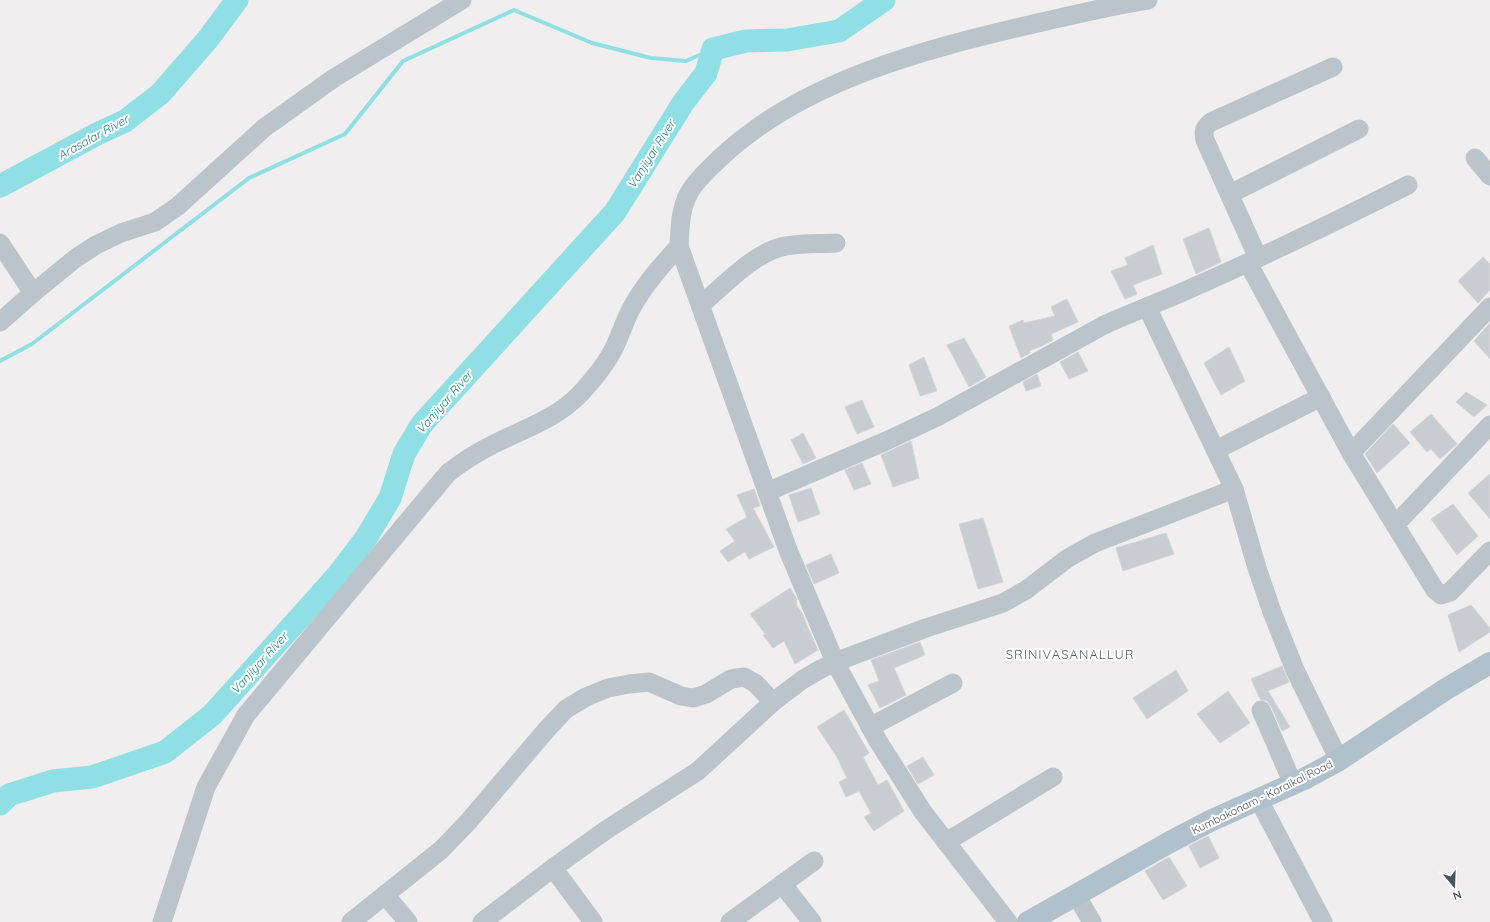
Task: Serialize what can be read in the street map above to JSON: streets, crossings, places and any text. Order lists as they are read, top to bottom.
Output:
{
  "streets": {
    "main road": ["Kumbakonam - Karaikal Road"]
  },
  "districts": ["SRINIVASANALLUR"],
  "water": ["Arasalar River", "Vanjiyar River"],
  "north": "bottom"
}
